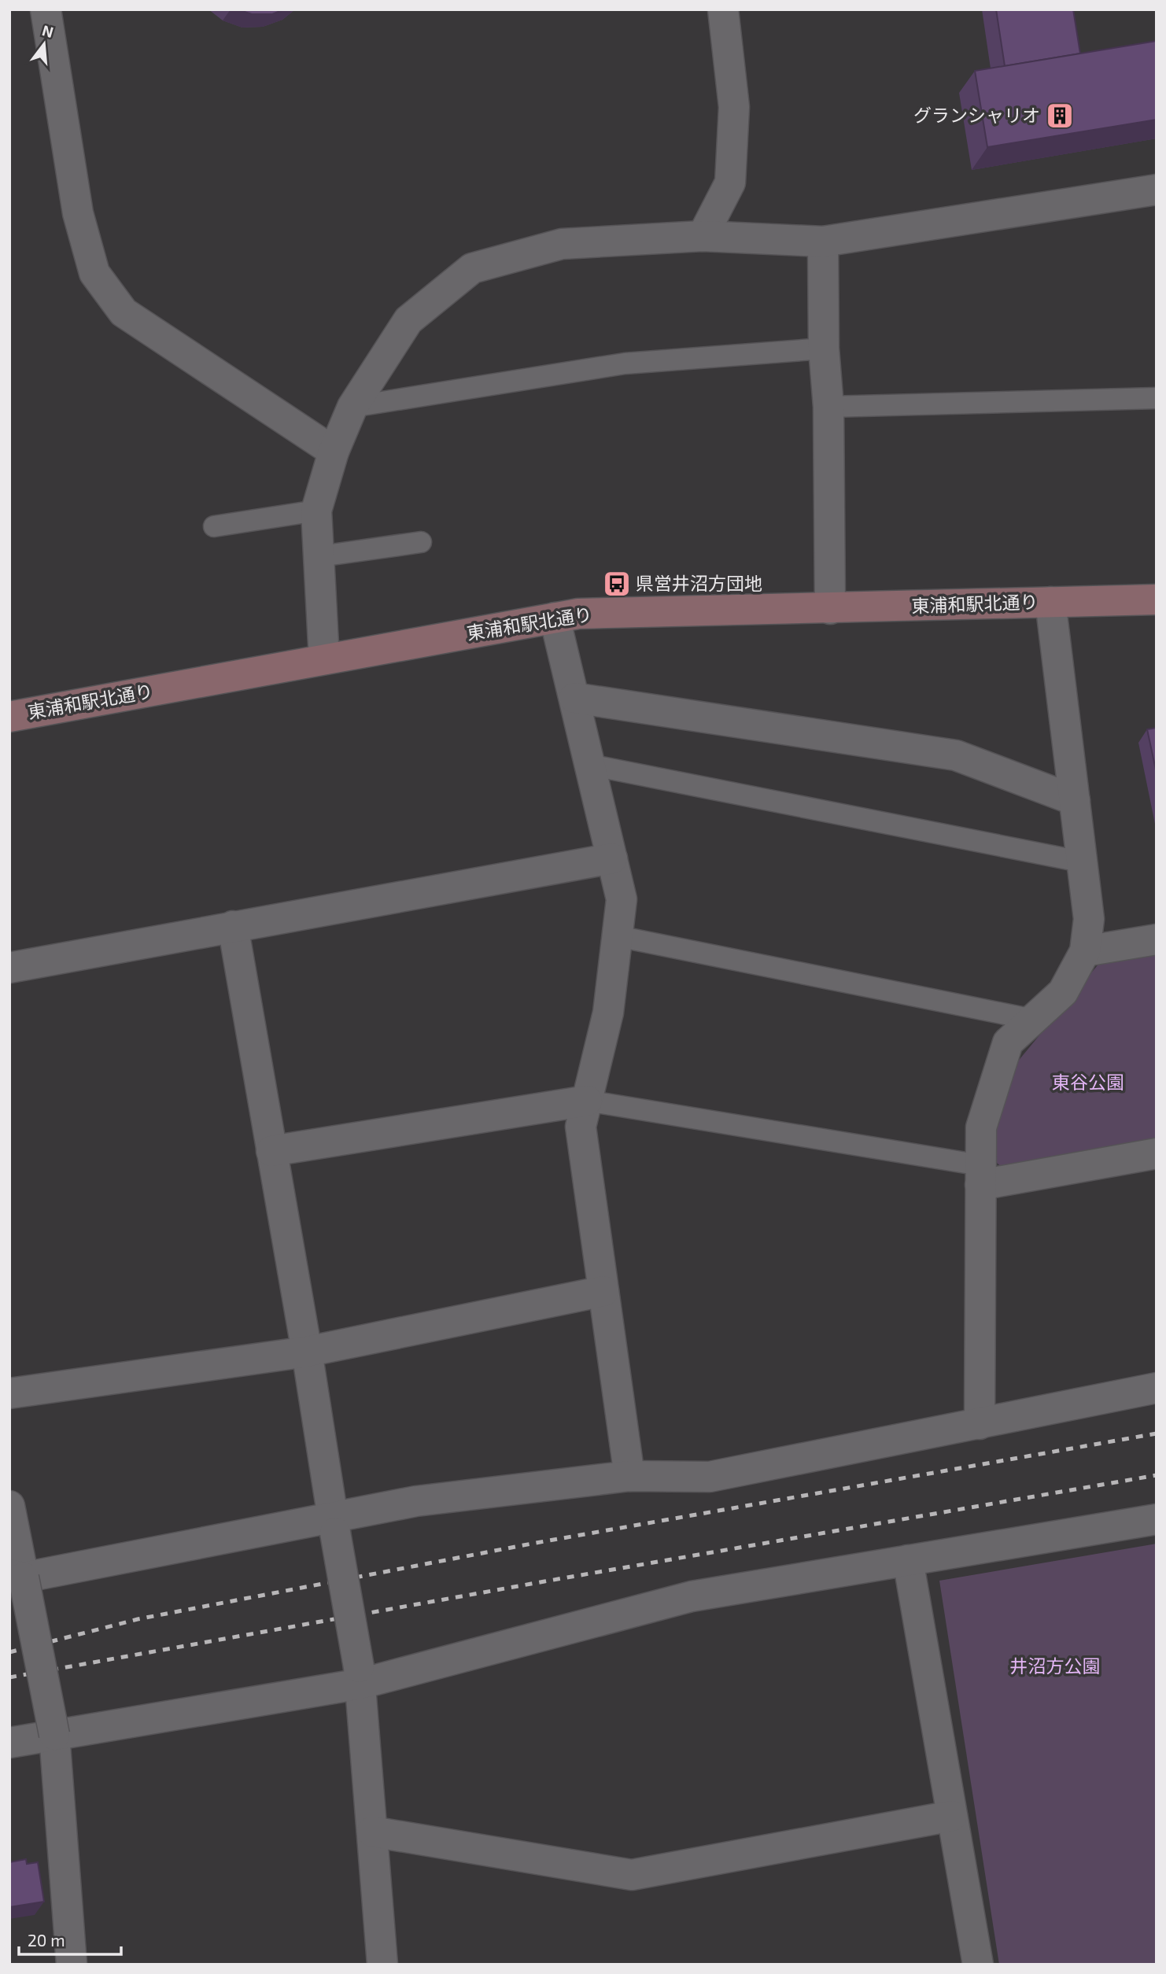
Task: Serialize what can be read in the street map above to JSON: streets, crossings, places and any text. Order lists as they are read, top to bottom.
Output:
{
  "streets": {
    "street": ["東浦和駅北通り"]
  },
  "parks": ["東谷公園", "井沼方公園"],
  "places": {
    "building": ["グランシャリオ"],
    "bus stop": ["県営井沼方団地"]
  },
  "scale_bar": "20 m",
  "north": "top"
}
